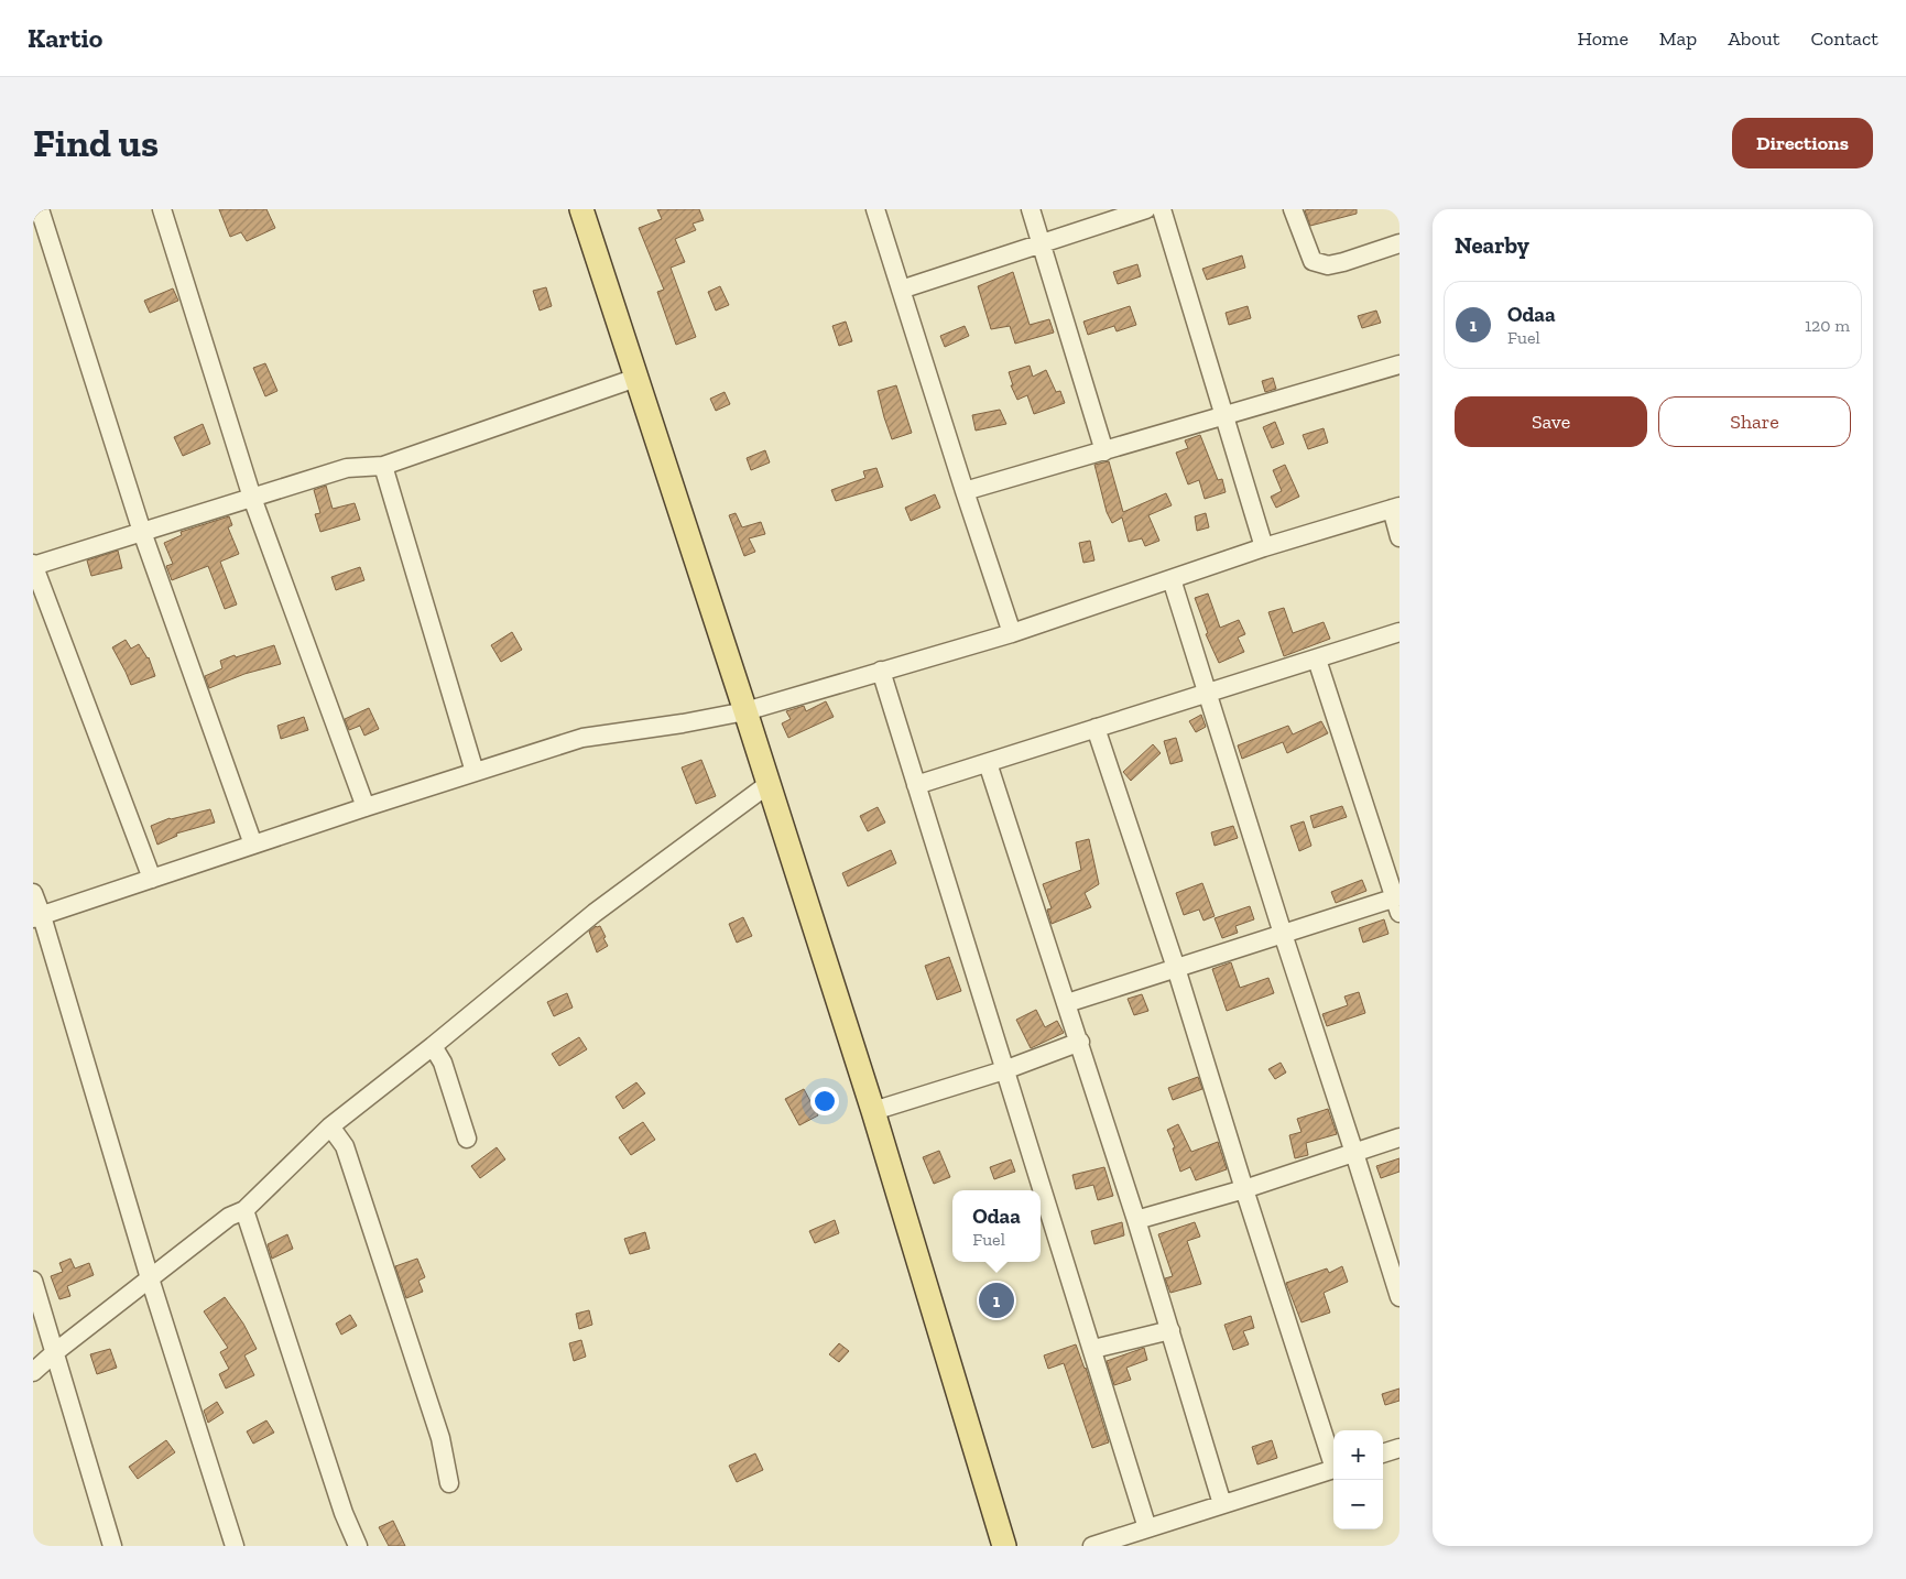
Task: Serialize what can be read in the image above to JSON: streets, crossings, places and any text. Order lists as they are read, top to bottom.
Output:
{
  "page": {
    "header": "Kartio",
    "nav": [
      "Home",
      "Map",
      "About",
      "Contact"
    ],
    "buttons": [
      "Directions",
      ["Save", "Share"]
    ],
    "title": "Find us",
    "heading": "Nearby",
    "list": [
      {
        "mark": "1",
        "name": "Odaa",
        "note": "Fuel",
        "value": "120 m"
      }
    ],
    "popup": ["Odaa", "Fuel"],
    "pins": "1",
    "map_buttons": ["+", "−"]
  }
}
